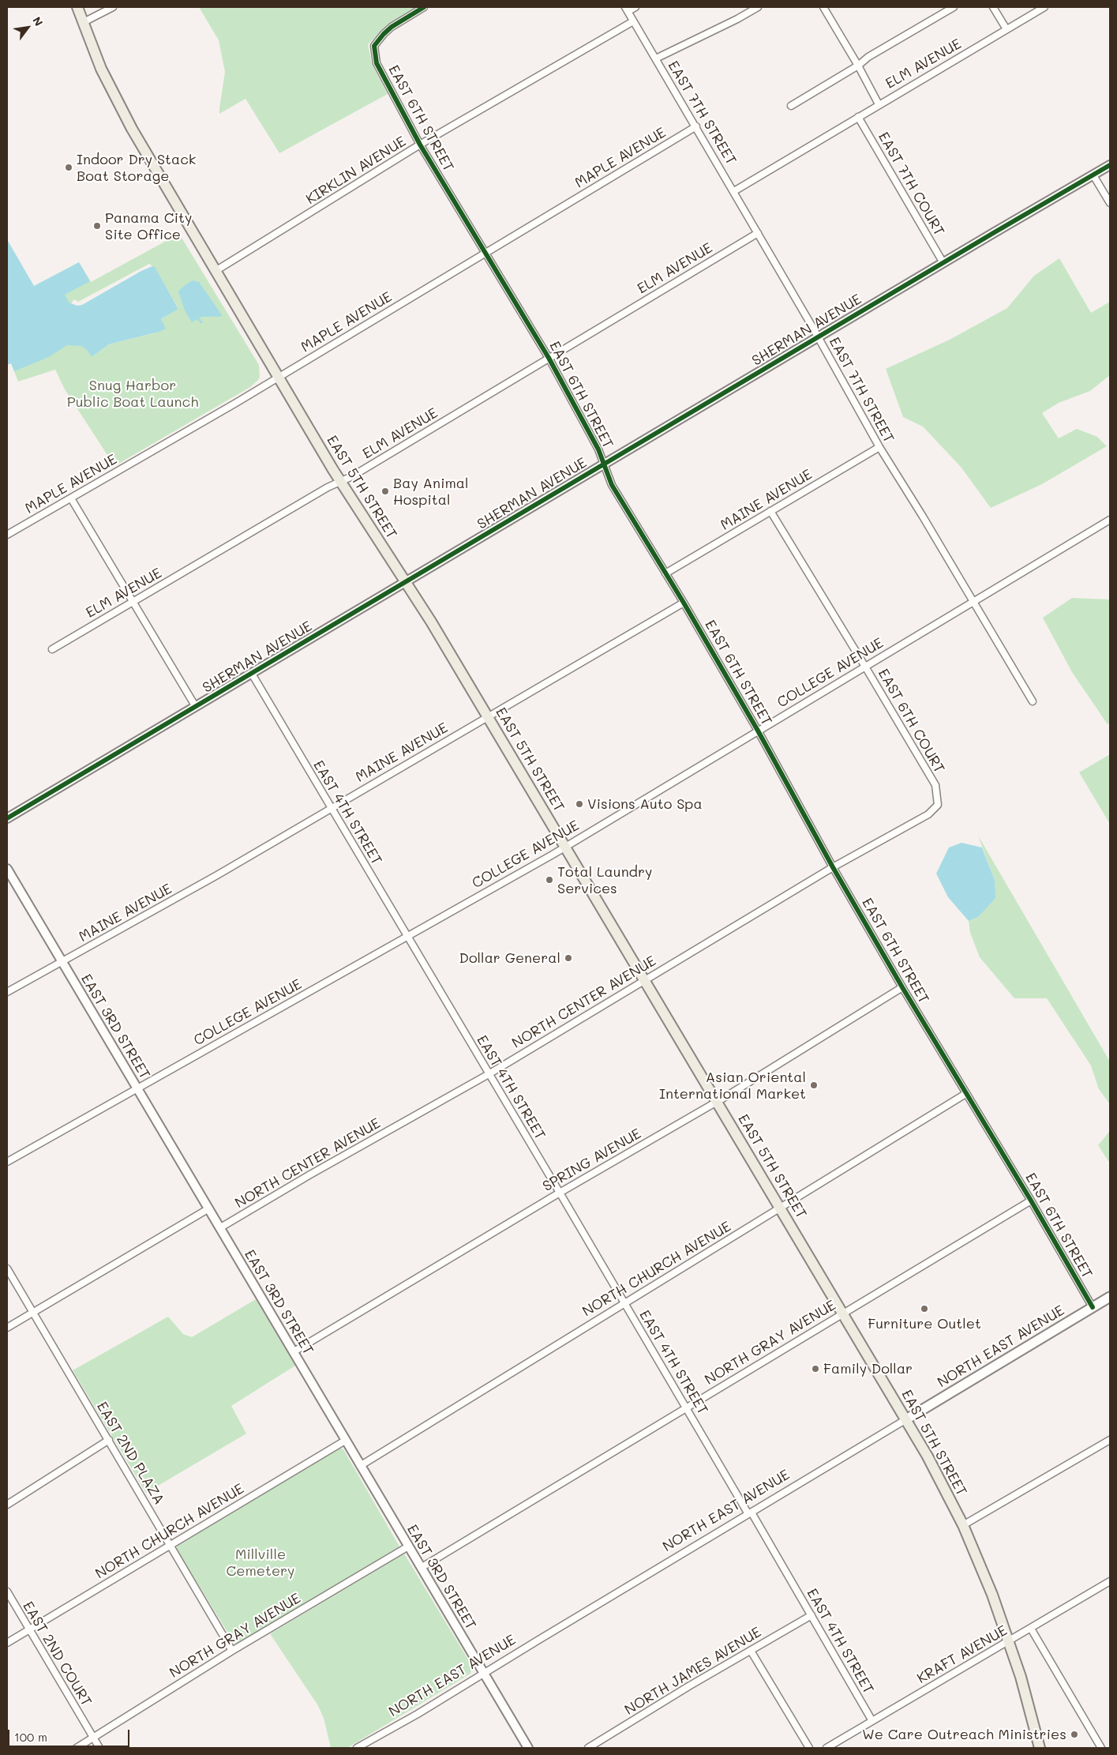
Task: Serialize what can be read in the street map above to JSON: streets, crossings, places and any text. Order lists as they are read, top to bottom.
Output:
{
  "streets": {
    "main road": ["EAST 5TH STREET", "NORTH EAST AVENUE"],
    "street": [
      "ELM AVENUE",
      "EAST 7TH STREET",
      "EAST 6TH STREET",
      "MAPLE AVENUE",
      "KIRKLIN AVENUE",
      "EAST 7TH COURT",
      "SHERMAN AVENUE",
      "MAINE AVENUE",
      "COLLEGE AVENUE",
      "EAST 6TH COURT",
      "EAST 4TH STREET",
      "NORTH CENTER AVENUE",
      "EAST 3RD STREET",
      "SPRING AVENUE",
      "NORTH CHURCH AVENUE",
      "NORTH GRAY AVENUE",
      "EAST 2ND PLAZA",
      "EAST 2ND COURT",
      "KRAFT AVENUE",
      "NORTH JAMES AVENUE"
    ]
  },
  "crossings": [
    ["ELM AVENUE", "EAST 7TH STREET"],
    ["ELM AVENUE", "EAST 6TH STREET"],
    ["ELM AVENUE", "EAST 7TH COURT"],
    ["ELM AVENUE", "EAST 5TH STREET"],
    ["EAST 7TH STREET", "MAPLE AVENUE"],
    ["EAST 7TH STREET", "KIRKLIN AVENUE"],
    ["EAST 7TH STREET", "SHERMAN AVENUE"],
    ["EAST 7TH STREET", "MAINE AVENUE"],
    ["EAST 7TH STREET", "COLLEGE AVENUE"],
    ["EAST 6TH STREET", "MAPLE AVENUE"],
    ["EAST 6TH STREET", "KIRKLIN AVENUE"],
    ["EAST 6TH STREET", "SHERMAN AVENUE"],
    ["EAST 6TH STREET", "MAINE AVENUE"],
    ["EAST 6TH STREET", "COLLEGE AVENUE"],
    ["EAST 6TH STREET", "NORTH CENTER AVENUE"],
    ["EAST 6TH STREET", "SPRING AVENUE"],
    ["EAST 6TH STREET", "NORTH CHURCH AVENUE"],
    ["EAST 6TH STREET", "NORTH GRAY AVENUE"],
    ["EAST 6TH STREET", "NORTH EAST AVENUE"],
    ["MAPLE AVENUE", "EAST 5TH STREET"],
    ["KIRKLIN AVENUE", "EAST 5TH STREET"],
    ["EAST 7TH COURT", "SHERMAN AVENUE"],
    ["SHERMAN AVENUE", "EAST 5TH STREET"],
    ["SHERMAN AVENUE", "EAST 4TH STREET"],
    ["EAST 5TH STREET", "MAINE AVENUE"],
    ["EAST 5TH STREET", "COLLEGE AVENUE"],
    ["EAST 5TH STREET", "NORTH CENTER AVENUE"],
    ["EAST 5TH STREET", "SPRING AVENUE"],
    ["EAST 5TH STREET", "NORTH CHURCH AVENUE"],
    ["EAST 5TH STREET", "NORTH GRAY AVENUE"],
    ["EAST 5TH STREET", "NORTH EAST AVENUE"],
    ["EAST 5TH STREET", "KRAFT AVENUE"],
    ["MAINE AVENUE", "EAST 6TH COURT"],
    ["MAINE AVENUE", "EAST 4TH STREET"],
    ["MAINE AVENUE", "EAST 3RD STREET"],
    ["COLLEGE AVENUE", "EAST 6TH COURT"],
    ["COLLEGE AVENUE", "EAST 4TH STREET"],
    ["COLLEGE AVENUE", "EAST 3RD STREET"],
    ["EAST 6TH COURT", "NORTH CENTER AVENUE"],
    ["EAST 4TH STREET", "NORTH CENTER AVENUE"],
    ["EAST 4TH STREET", "SPRING AVENUE"],
    ["EAST 4TH STREET", "NORTH CHURCH AVENUE"],
    ["EAST 4TH STREET", "NORTH GRAY AVENUE"],
    ["EAST 4TH STREET", "NORTH EAST AVENUE"],
    ["EAST 4TH STREET", "KRAFT AVENUE"],
    ["EAST 4TH STREET", "NORTH JAMES AVENUE"],
    ["NORTH CENTER AVENUE", "EAST 3RD STREET"],
    ["EAST 3RD STREET", "SPRING AVENUE"],
    ["EAST 3RD STREET", "NORTH CHURCH AVENUE"],
    ["EAST 3RD STREET", "NORTH GRAY AVENUE"],
    ["EAST 3RD STREET", "NORTH EAST AVENUE"],
    ["NORTH CHURCH AVENUE", "EAST 2ND PLAZA"],
    ["NORTH CHURCH AVENUE", "EAST 2ND COURT"],
    ["NORTH GRAY AVENUE", "EAST 2ND PLAZA"],
    ["NORTH GRAY AVENUE", "EAST 2ND COURT"]
  ],
  "parks": ["Snug Harbor Public Boat Launch", "Millville Cemetery"],
  "places": [
    "Indoor Dry Stack Boat Storage",
    "Panama City Site Office",
    "Bay Animal Hospital",
    "Visions Auto Spa",
    "Total Laundry Services",
    "Dollar General",
    "Asian Oriental International Market",
    "Furniture Outlet",
    "Family Dollar",
    "We Care Outreach Ministries"
  ],
  "scale_bar": "100 m",
  "north": "top right"
}
